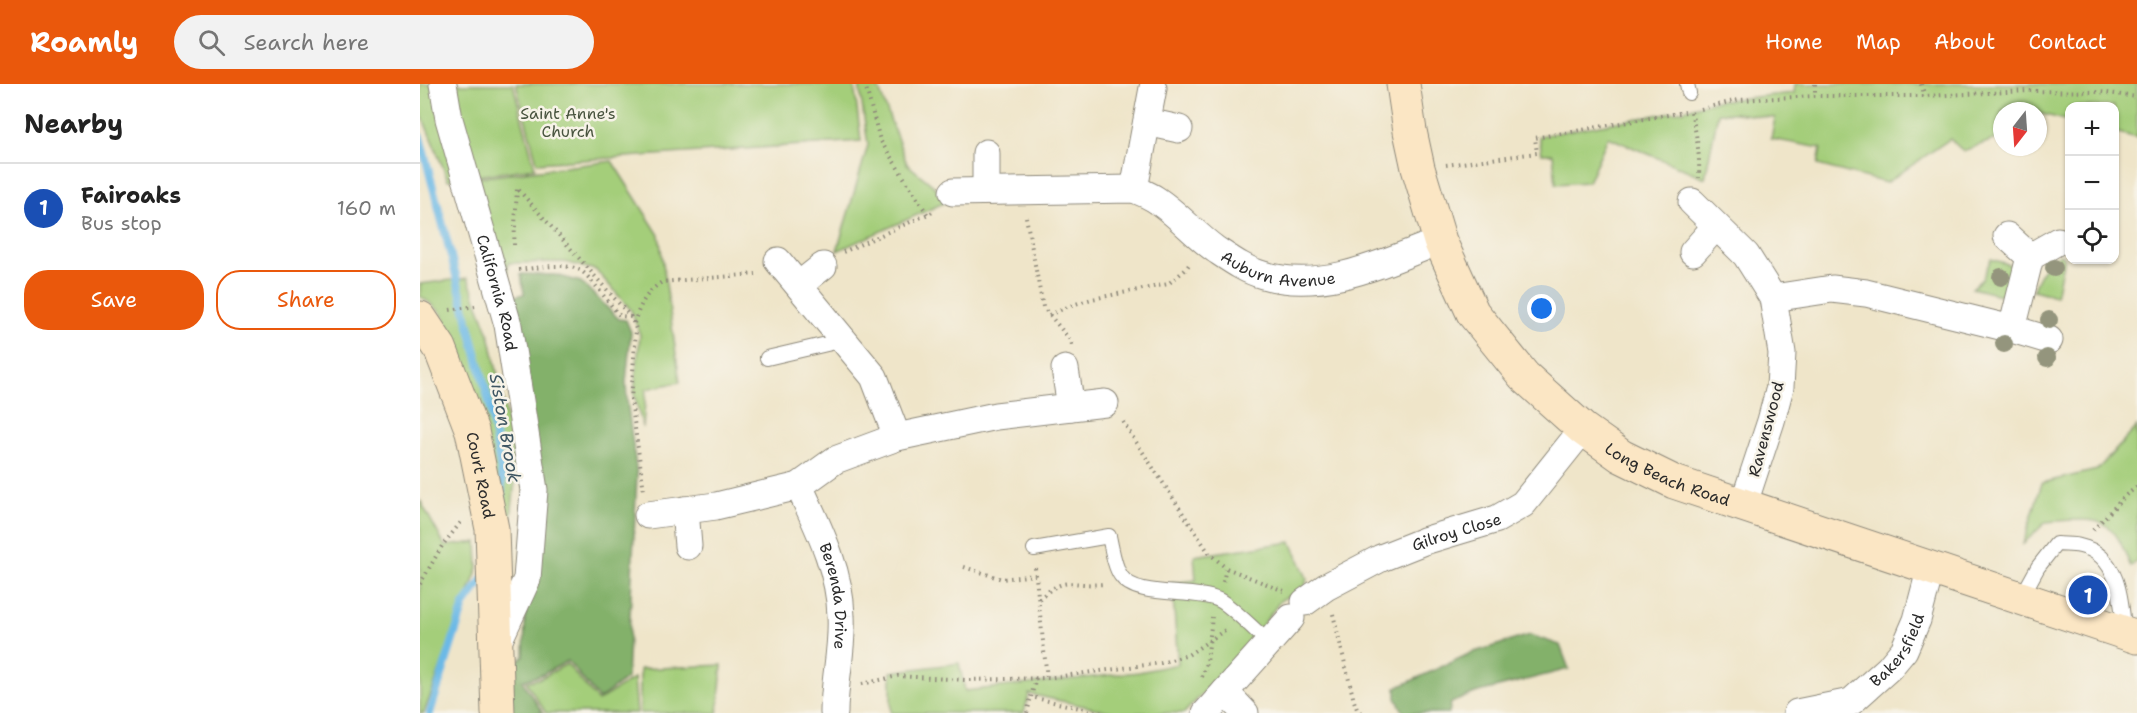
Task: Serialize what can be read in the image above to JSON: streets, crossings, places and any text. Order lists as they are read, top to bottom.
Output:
{
  "streets": {
    "street": [
      "Auburn Avenue",
      "California Road",
      "Ravenswood",
      "Long Beach Road",
      "Court Road",
      "Gilroy Close",
      "Berenda Drive",
      "Bakersfield"
    ]
  },
  "crossings": [
    ["Auburn Avenue", "Long Beach Road"],
    ["California Road", "Court Road"],
    ["Ravenswood", "Long Beach Road"],
    ["Long Beach Road", "Gilroy Close"],
    ["Long Beach Road", "Bakersfield"]
  ],
  "water": ["Siston Brook"],
  "parks": ["Saint Anne's Church"],
  "north": "bottom",
  "page": {
    "header": "Roamly",
    "search": "Search here",
    "nav": [
      "Home",
      "Map",
      "About",
      "Contact"
    ],
    "heading": "Nearby",
    "map_buttons": ["+", "−"],
    "list": [
      {
        "mark": "1",
        "name": "Fairoaks",
        "note": "Bus stop",
        "value": "160 m"
      }
    ],
    "buttons": ["Save", "Share"],
    "pins": "1"
  }
}
